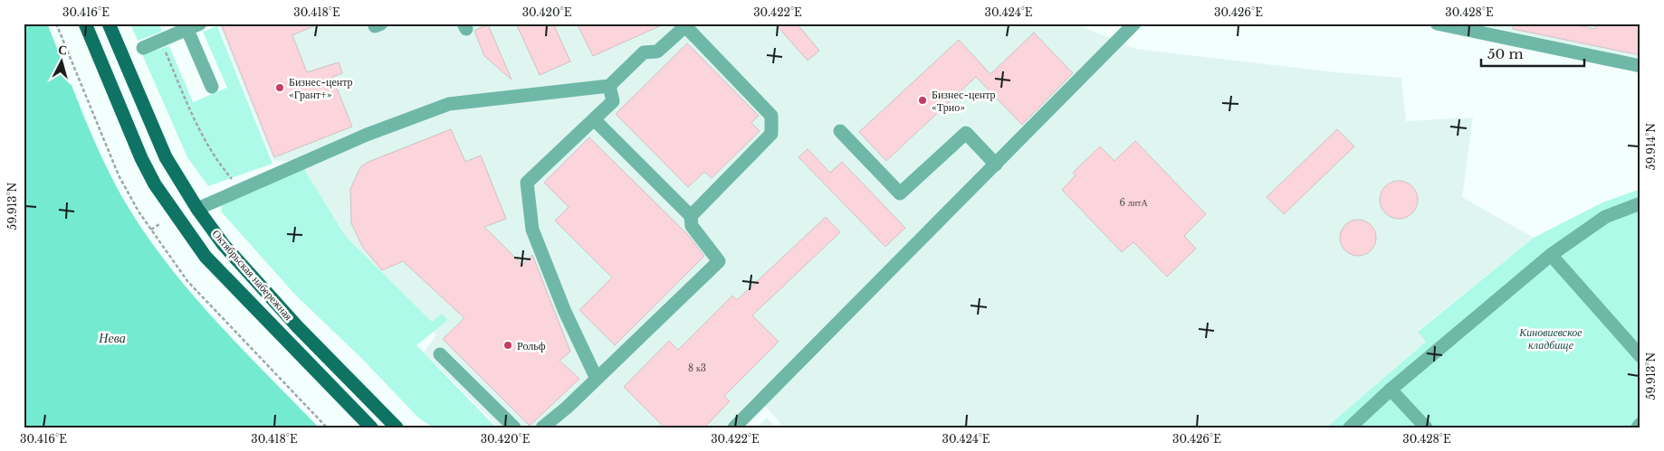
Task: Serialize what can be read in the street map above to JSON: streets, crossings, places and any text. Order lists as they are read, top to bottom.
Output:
{
  "streets": {
    "main road": ["Октябрьская набережная"]
  },
  "water": ["Нева"],
  "parks": ["Киновиевское кладбище"],
  "places": ["Бизнес-центр «Грант+»", "Бизнес-центр «Трио»", "Рольф"],
  "house_numbers": ["6 литА", "8 к3"],
  "scale_bar": "50 m",
  "north": "top",
  "coordinates": [
    "30.416°E",
    "30.418°E",
    "30.420°E",
    "30.422°E",
    "30.424°E",
    "30.426°E",
    "30.428°E",
    "59.914°N",
    "59.913°N"
  ]
}
